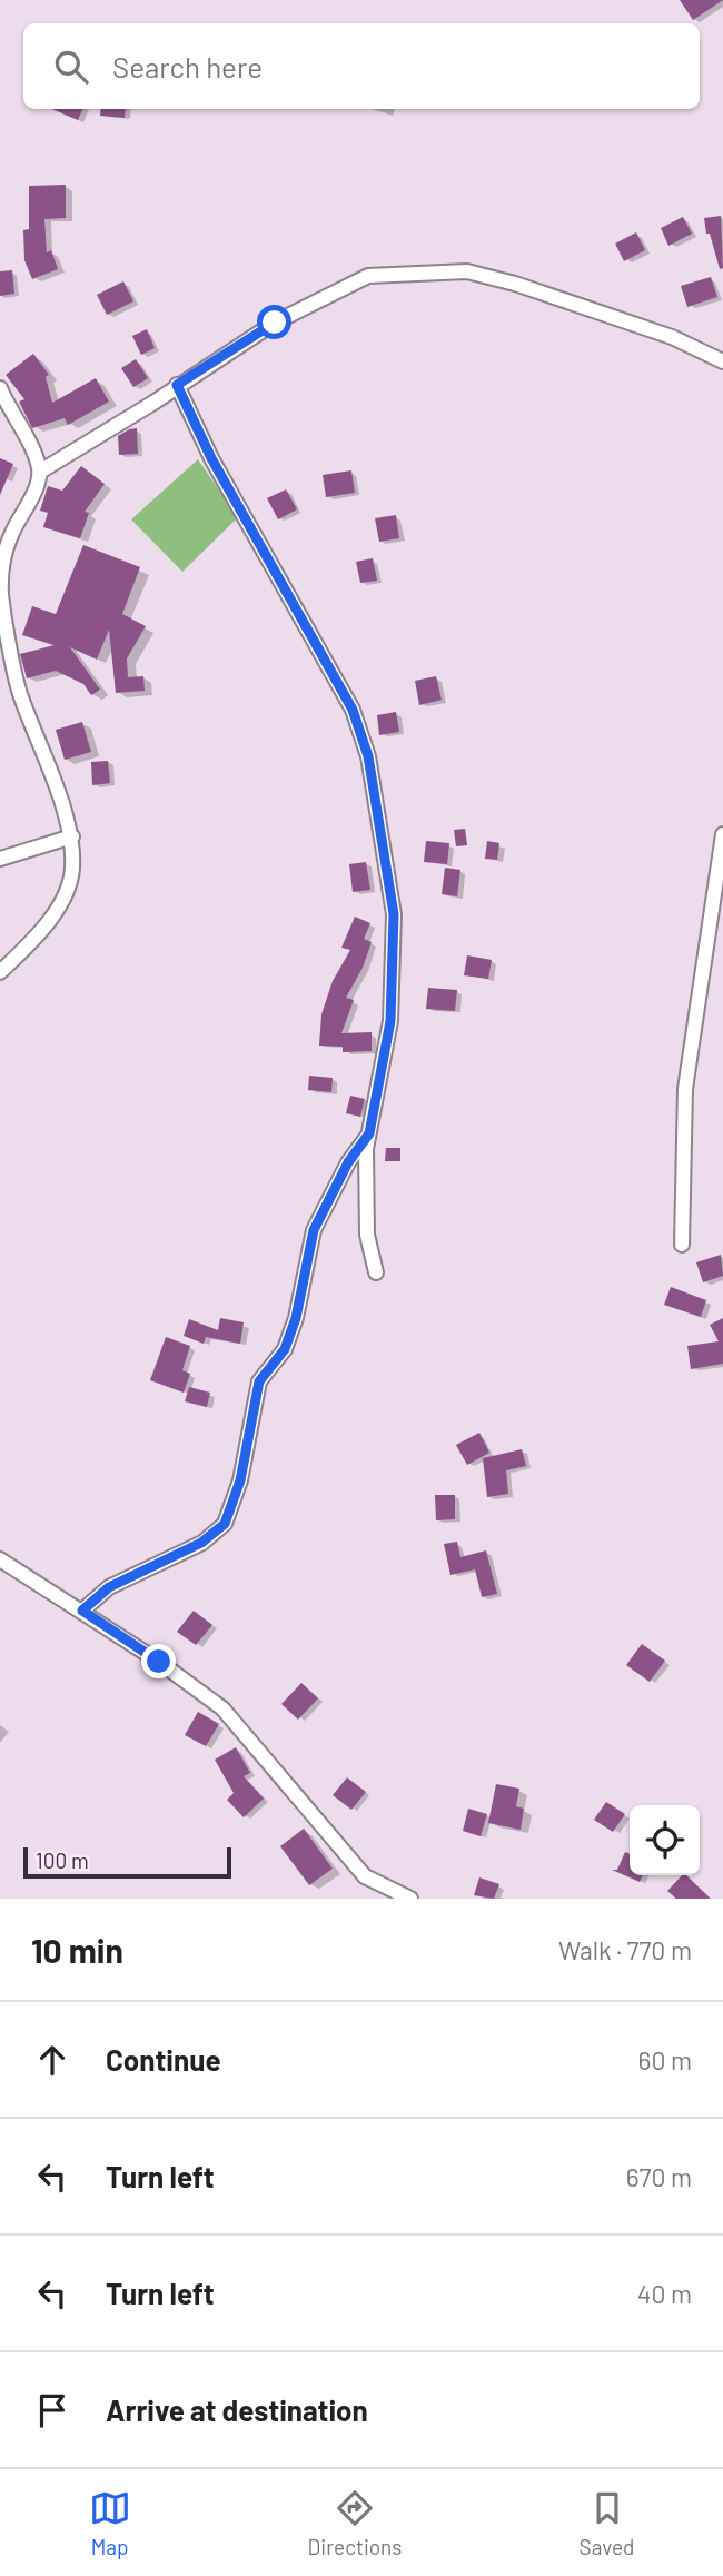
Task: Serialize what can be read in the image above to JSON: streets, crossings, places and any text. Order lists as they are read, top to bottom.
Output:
{
  "scale_bar": "100 m",
  "page": {
    "search": "Search here",
    "scale": "100 m",
    "heading": ["10 min", "Walk · 770 m"],
    "list": [
      ["Continue", "60 m"],
      ["Turn left", "670 m"],
      ["Turn left", "40 m"],
      "Arrive at destination"
    ],
    "nav": ["Map", "Directions", "Saved"]
  }
}
